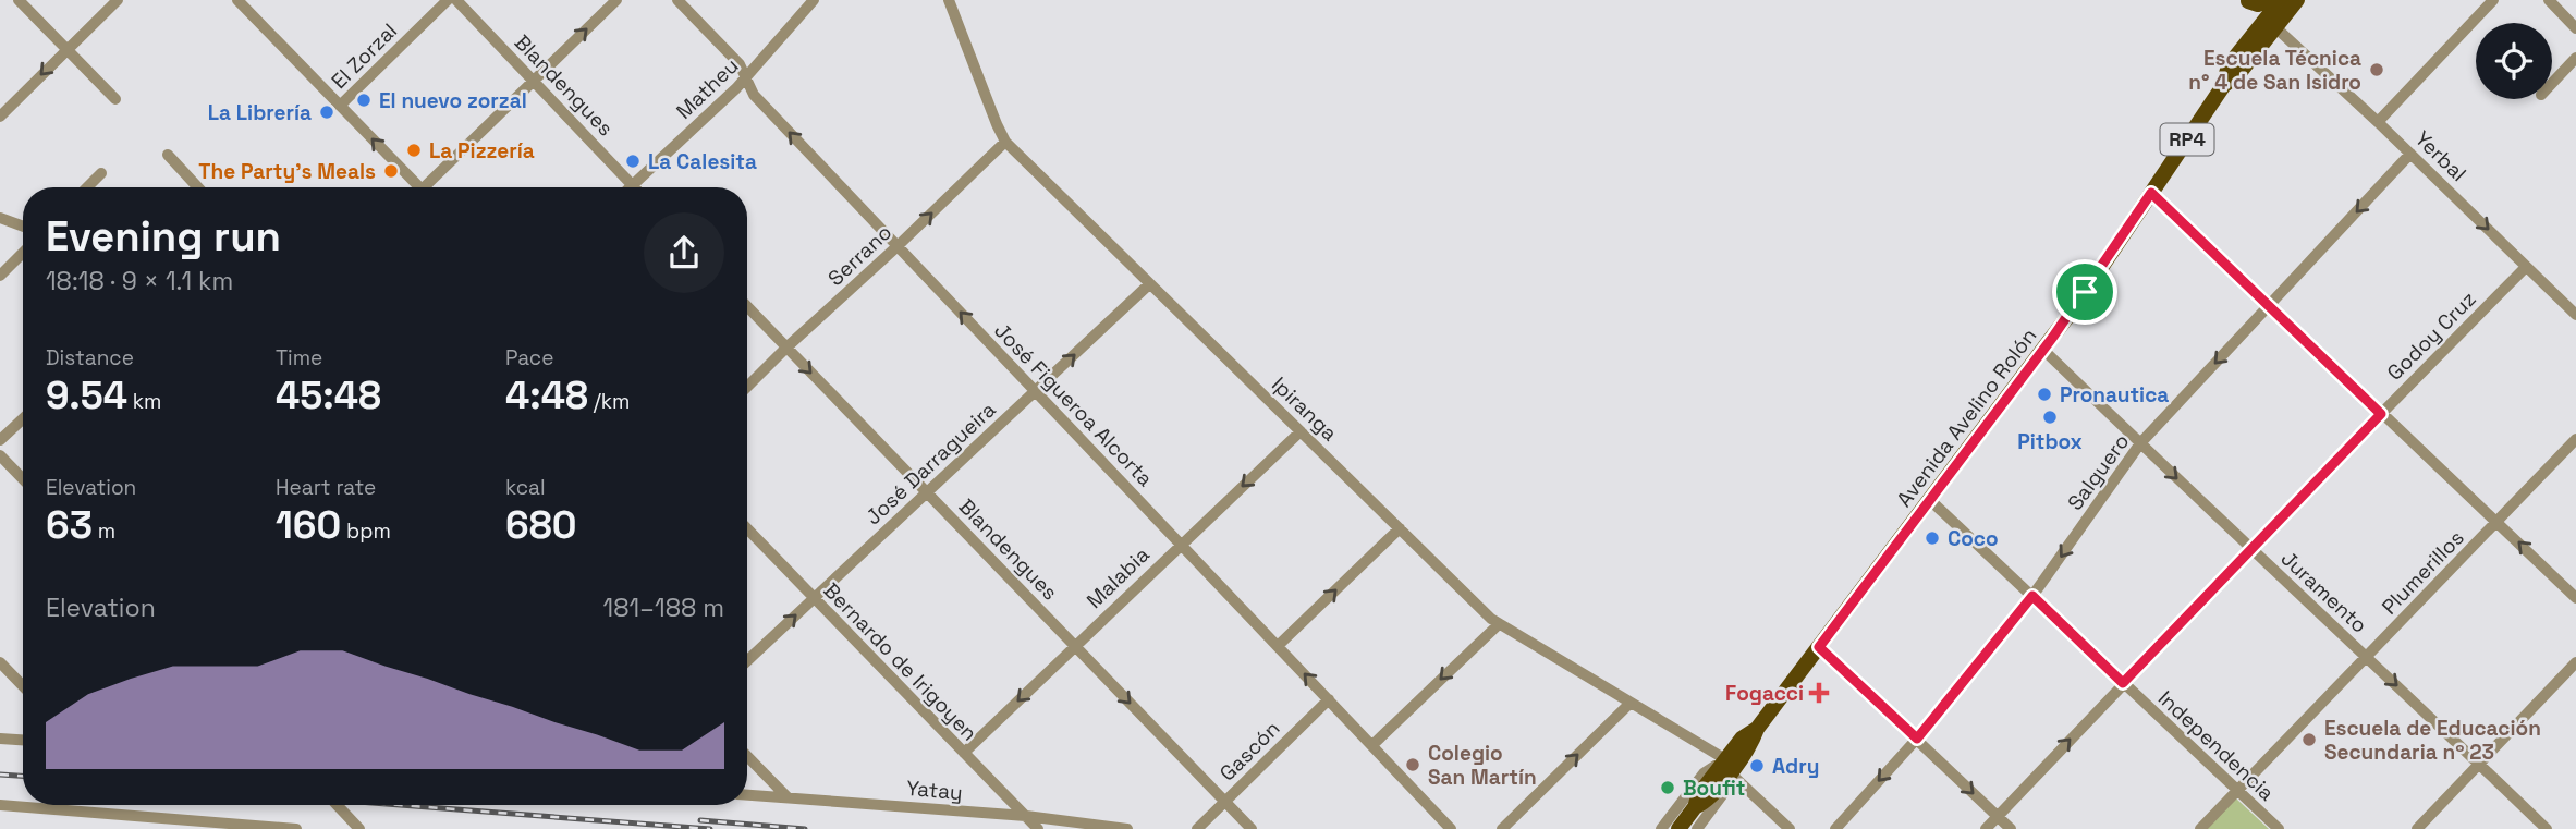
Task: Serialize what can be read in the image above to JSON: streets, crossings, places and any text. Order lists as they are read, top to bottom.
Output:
{
  "streets": {
    "main road": ["RP4", "Avenida Avelino Rolón"],
    "street": [
      "El Zorzal",
      "Blandengues",
      "Matheu",
      "Yerbal",
      "Serrano",
      "Godoy Cruz",
      "José Figueroa Alcorta",
      "Ipiranga",
      "José Darragueira",
      "Salguero",
      "Plumerillos",
      "Malabia",
      "Juramento",
      "Bernardo de Irigoyen",
      "Independencia",
      "Gascón",
      "Yatay"
    ]
  },
  "crossings": [
    ["Blandengues", "Matheu"],
    ["Blandengues", "Serrano"],
    ["Blandengues", "José Darragueira"],
    ["Blandengues", "Malabia"],
    ["Blandengues", "Gascón"],
    ["Matheu", "José Figueroa Alcorta"],
    ["Yerbal", "Godoy Cruz"],
    ["Yerbal", "Avenida Avelino Rolón"],
    ["Yerbal", "Salguero"],
    ["Serrano", "José Figueroa Alcorta"],
    ["Serrano", "Ipiranga"],
    ["Godoy Cruz", "Juramento"],
    ["Godoy Cruz", "Independencia"],
    ["José Figueroa Alcorta", "José Darragueira"],
    ["José Figueroa Alcorta", "Malabia"],
    ["José Figueroa Alcorta", "Gascón"],
    ["Ipiranga", "Avenida Avelino Rolón"],
    ["Ipiranga", "José Darragueira"],
    ["Ipiranga", "Malabia"],
    ["Avenida Avelino Rolón", "Juramento"],
    ["Avenida Avelino Rolón", "Independencia"],
    ["José Darragueira", "Bernardo de Irigoyen"],
    ["Salguero", "Juramento"],
    ["Salguero", "Independencia"],
    ["Plumerillos", "Juramento"],
    ["Plumerillos", "Independencia"],
    ["Malabia", "Bernardo de Irigoyen"],
    ["Bernardo de Irigoyen", "Yatay"]
  ],
  "one_way": [
    "Blandengues",
    "Yerbal",
    "Serrano",
    "José Figueroa Alcorta",
    "José Darragueira",
    "Salguero",
    "Malabia",
    "Juramento"
  ],
  "places": {
    "other": [
      "Escuela Técnica n° 4 de San Isidro",
      "El nuevo zorzal",
      "La Librería",
      "La Pizzería",
      "La Calesita",
      "The Party's Meals",
      "Pronautica",
      "Pitbox",
      "Coco",
      "Escuela de Educación Secundaria nº 23",
      "Colegio San Martín",
      "Adry",
      "Boufit"
    ],
    "health": ["Fogacci"]
  },
  "page": {
    "heading": ["Evening run", "18:18 · 9 × 1.1 km"],
    "stats": [
      ["Distance", "9.54 km"],
      ["Time", "45:48"],
      ["Pace", "4:48 /km"],
      ["Elevation", "63 m"],
      ["Heart rate", "160 bpm"],
      ["kcal", "680"]
    ],
    "chart": ["Elevation", "181–188 m"]
  }
}
